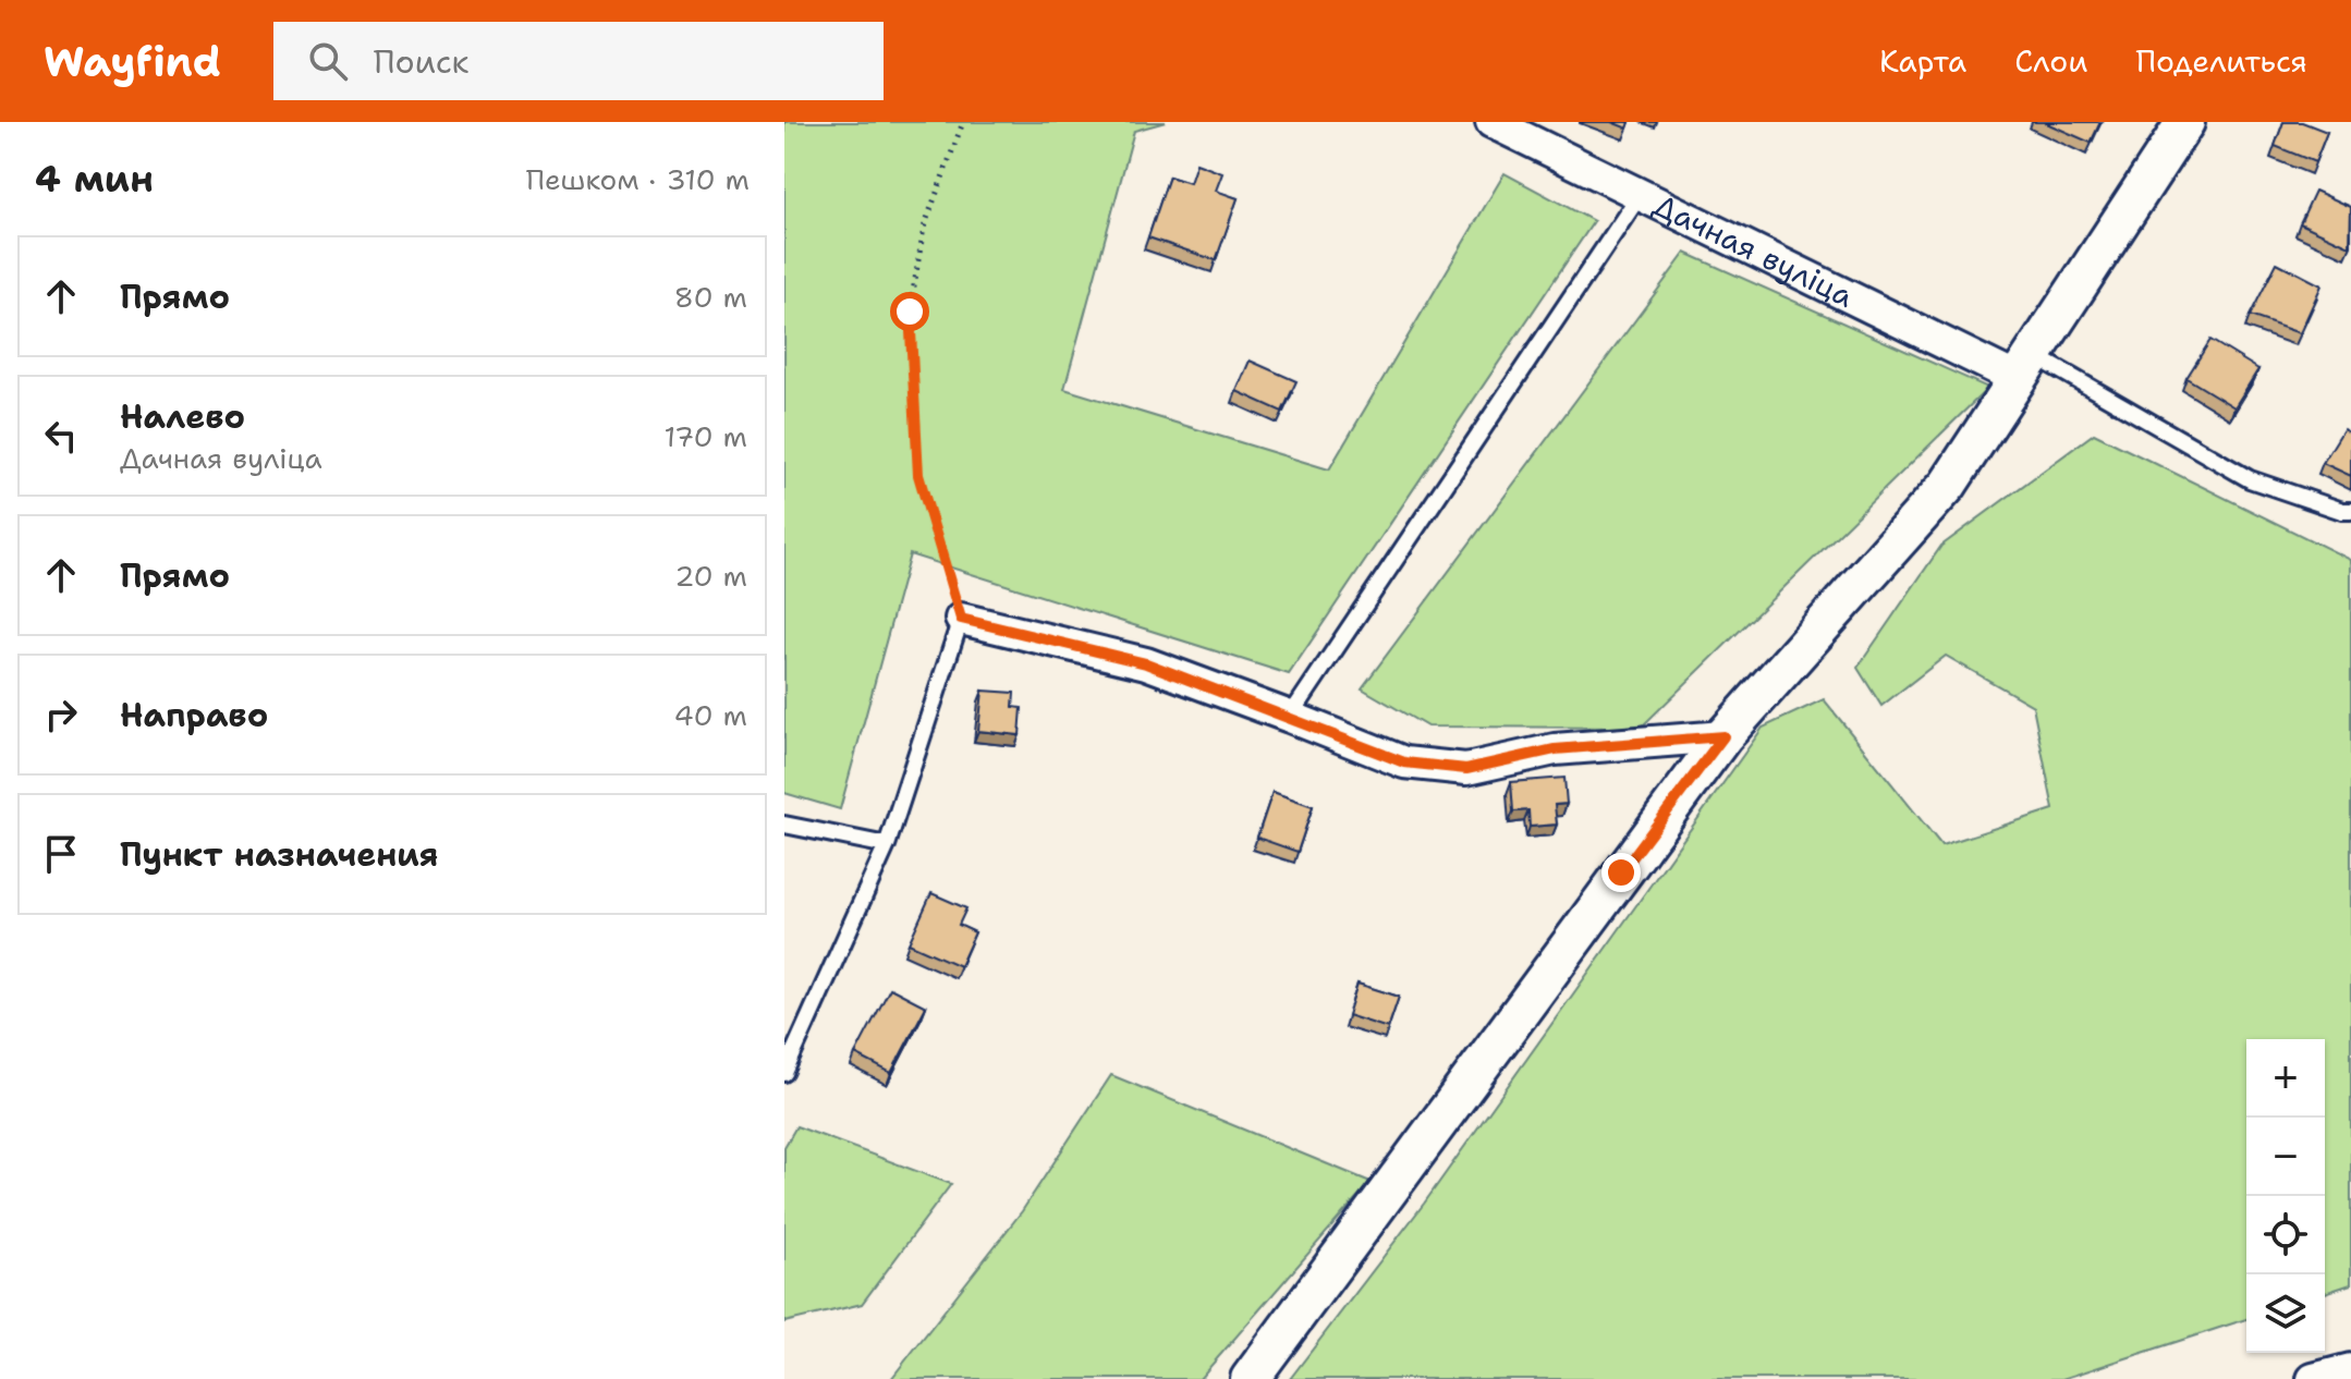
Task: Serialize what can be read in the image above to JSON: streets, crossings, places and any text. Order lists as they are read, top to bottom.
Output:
{
  "streets": {
    "street": ["Дачная вуліца"]
  },
  "page": {
    "header": "Wayfind",
    "search": "Поиск",
    "nav": ["Карта", "Слои", "Поделиться"],
    "heading": ["4 мин", "Пешком · 310 m"],
    "list": [
      ["Прямо", "80 m"],
      ["Налево", "Дачная вуліца", "170 m"],
      ["Прямо", "20 m"],
      ["Направо", "40 m"],
      "Пункт назначения"
    ],
    "map_buttons": ["+", "−"]
  }
}
